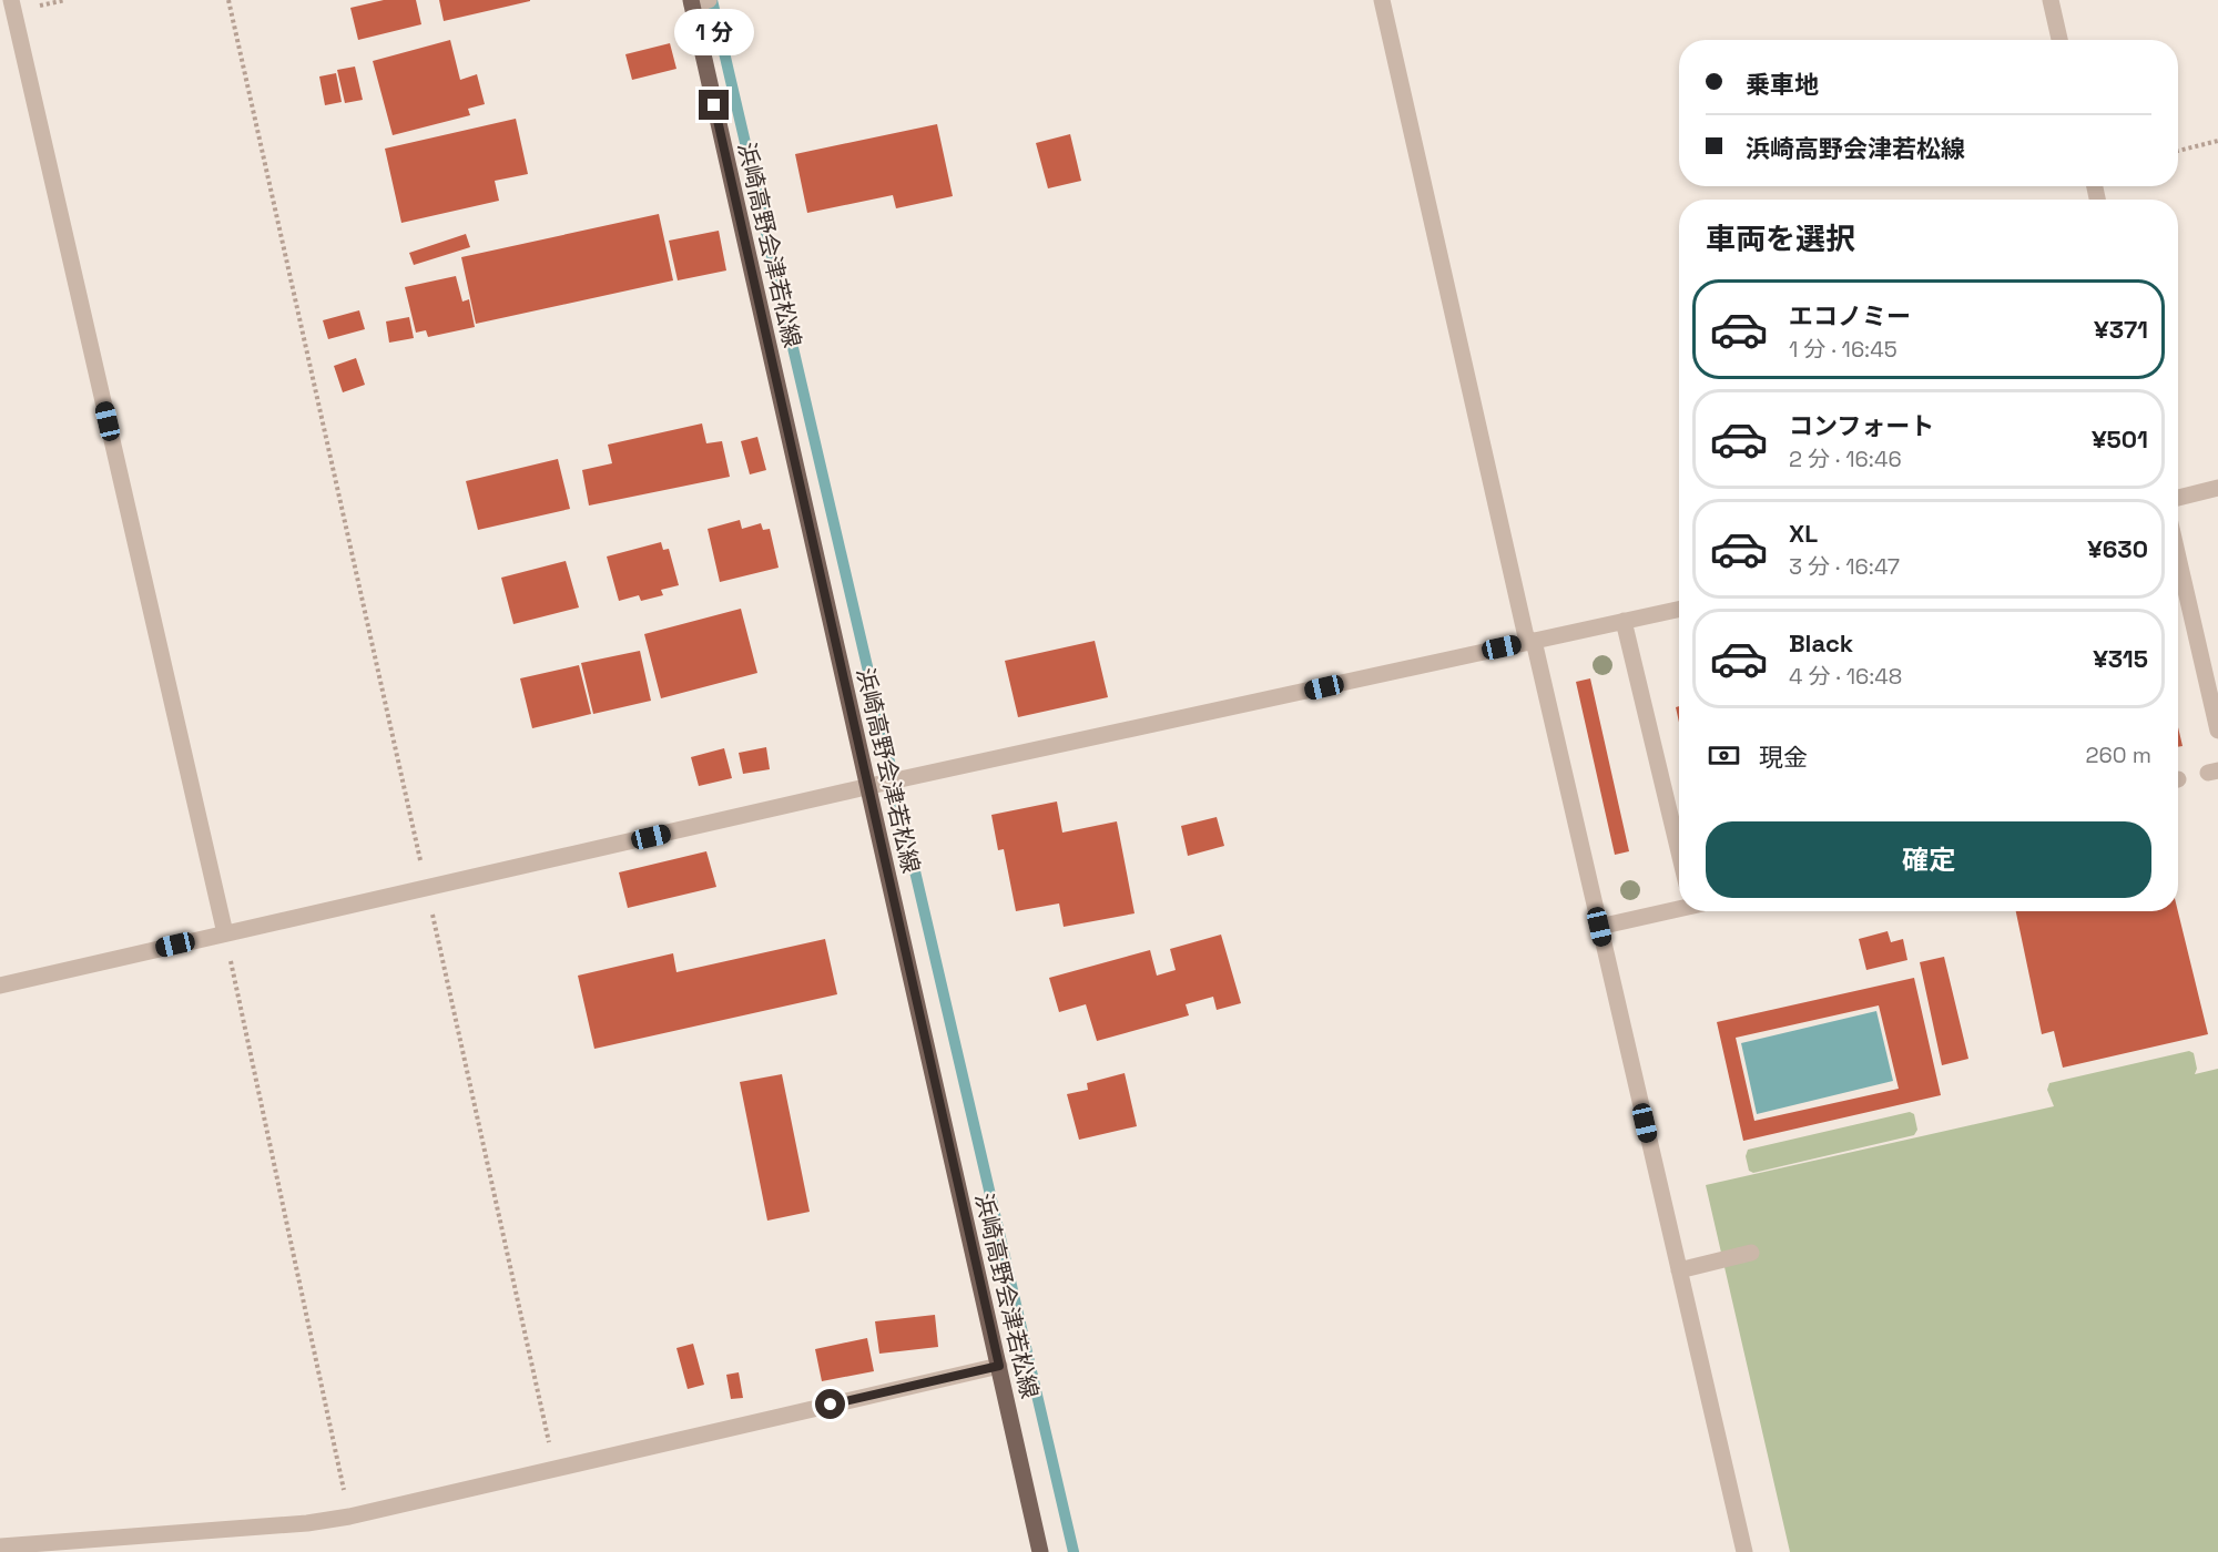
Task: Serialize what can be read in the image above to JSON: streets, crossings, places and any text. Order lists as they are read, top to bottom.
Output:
{
  "streets": {
    "main road": ["浜崎高野会津若松線"]
  },
  "page": {
    "bubble": "1 分",
    "banner": ["乗車地", "浜崎高野会津若松線"],
    "heading": "車両を選択",
    "list": [
      {
        "name": "エコノミー",
        "note": "1 分 · 16:45",
        "value": "¥371"
      },
      {
        "name": "コンフォート",
        "note": "2 分 · 16:46",
        "value": "¥501"
      },
      {
        "name": "XL",
        "note": "3 分 · 16:47",
        "value": "¥630"
      },
      {
        "name": "Black",
        "note": "4 分 · 16:48",
        "value": "¥315"
      }
    ],
    "pay": ["現金", "260 m"],
    "buttons": "確定"
  }
}
